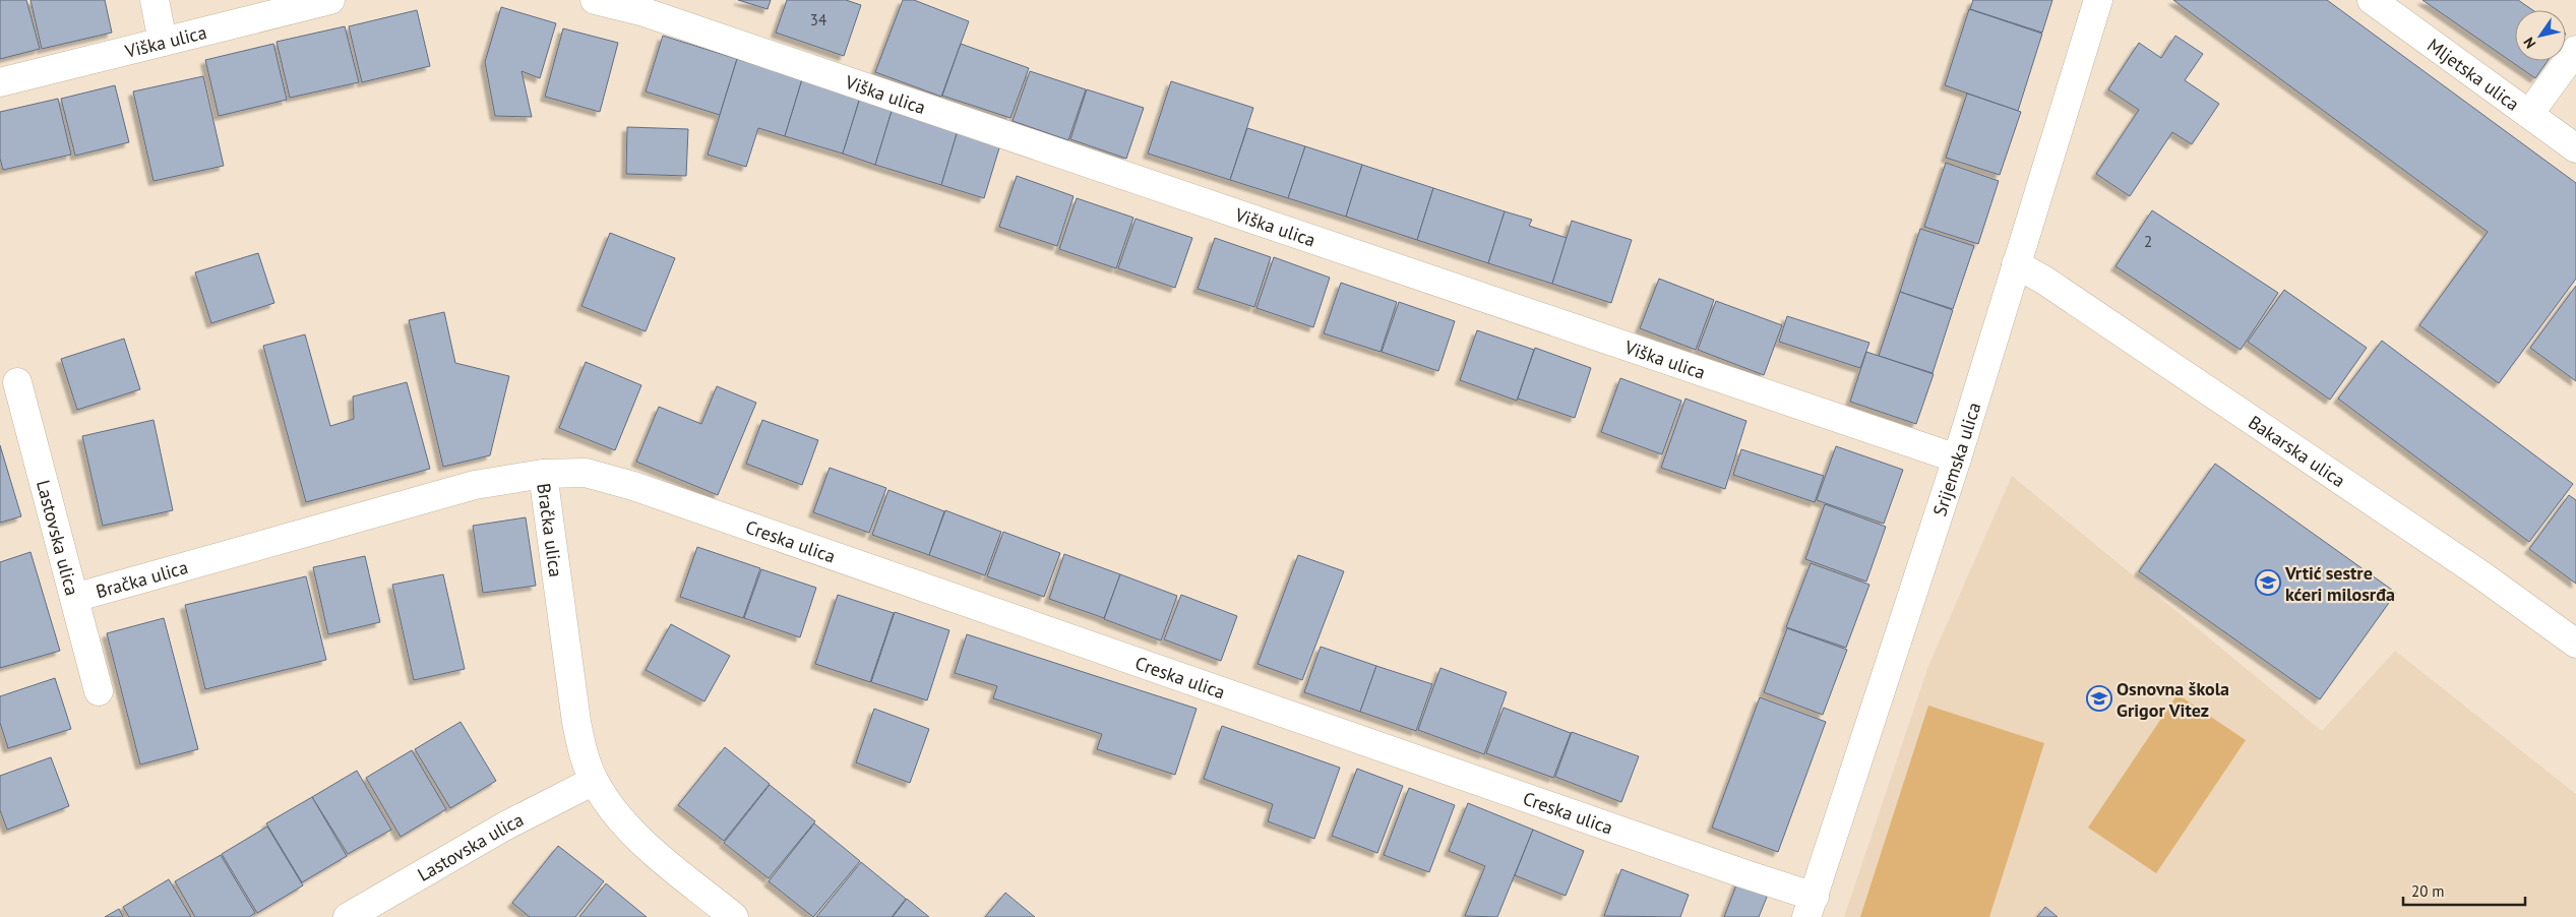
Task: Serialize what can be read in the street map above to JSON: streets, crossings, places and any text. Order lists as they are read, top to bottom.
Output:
{
  "streets": {
    "street": [
      "Viška ulica",
      "Mljetska ulica",
      "Bakarska ulica",
      "Srijemska ulica",
      "Bračka ulica",
      "Lastovska ulica",
      "Creska ulica"
    ]
  },
  "crossings": [
    ["Viška ulica", "Srijemska ulica"],
    ["Bakarska ulica", "Srijemska ulica"],
    ["Srijemska ulica", "Creska ulica"],
    ["Bračka ulica", "Lastovska ulica"],
    ["Bračka ulica", "Creska ulica"]
  ],
  "places": {
    "school or university": ["Vrtić sestre kćeri milosrđa", "Osnovna škola Grigor Vitez"]
  },
  "house_numbers": ["34", "2"],
  "scale_bar": "20 m",
  "north": "bottom left"
}
